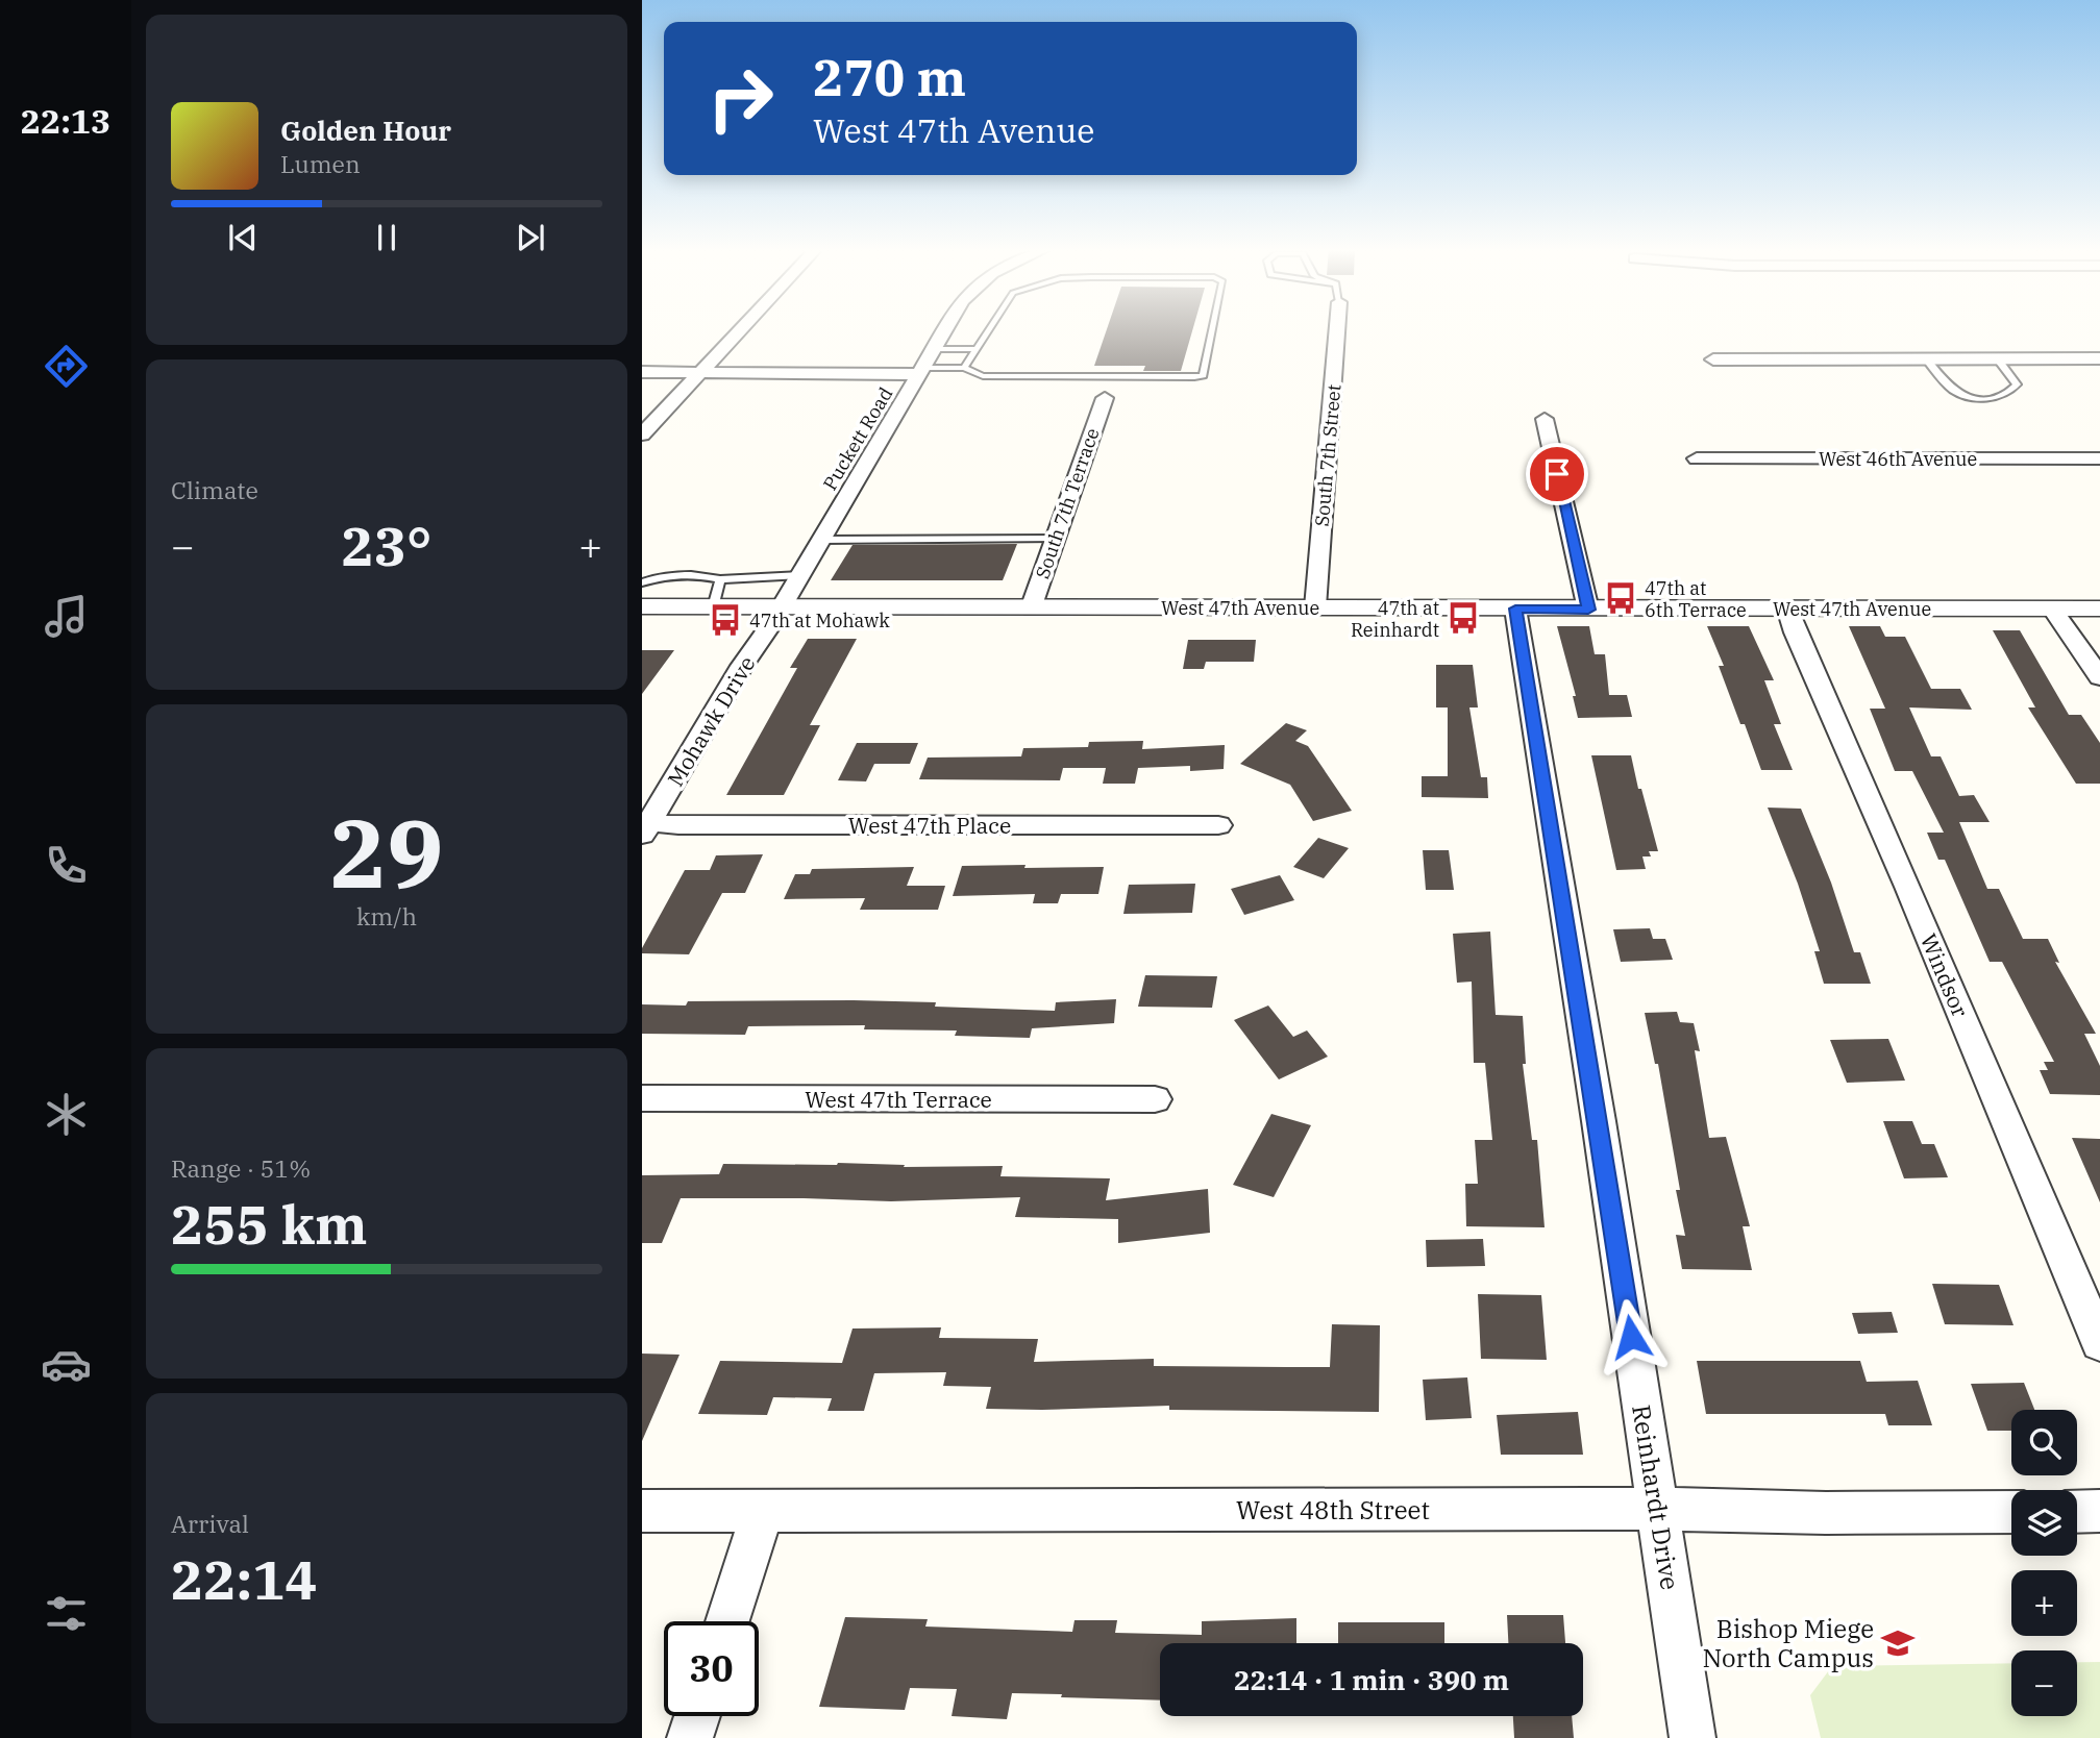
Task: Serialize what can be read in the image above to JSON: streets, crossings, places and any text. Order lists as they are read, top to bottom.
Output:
{
  "streets": {
    "street": [
      "Puckett Road",
      "South 7th Street",
      "West 46th Avenue",
      "South 7th Terrace",
      "West 47th Avenue",
      "Mohawk Drive",
      "West 47th Place",
      "Windsor",
      "West 47th Terrace",
      "Reinhardt Drive",
      "West 48th Street"
    ]
  },
  "crossings": [
    ["Puckett Road", "West 47th Avenue"],
    ["Puckett Road", "Mohawk Drive"],
    ["South 7th Street", "West 47th Avenue"],
    ["South 7th Terrace", "West 47th Avenue"],
    ["West 47th Avenue", "Mohawk Drive"],
    ["West 47th Avenue", "Windsor"],
    ["West 47th Avenue", "Reinhardt Drive"],
    ["Mohawk Drive", "West 47th Place"],
    ["Reinhardt Drive", "West 48th Street"]
  ],
  "places": {
    "bus stop": ["47th at 6th Terrace", "47th at Reinhardt", "47th at Mohawk"],
    "school or university": ["Bishop Miege North Campus"]
  },
  "page": {
    "tabs": "22:13",
    "turn": ["270 m", "West 47th Avenue"],
    "song": ["Golden Hour", "Lumen"],
    "tile": [
      "Climate",
      ["29", "km/h"],
      ["Range · 51%", "255 km"],
      ["Arrival", "22:14"]
    ],
    "heat": ["−", "23°", "+"],
    "map_buttons": ["+", "−"],
    "limit": "30",
    "trip": "22:14 · 1 min · 390 m"
  }
}
